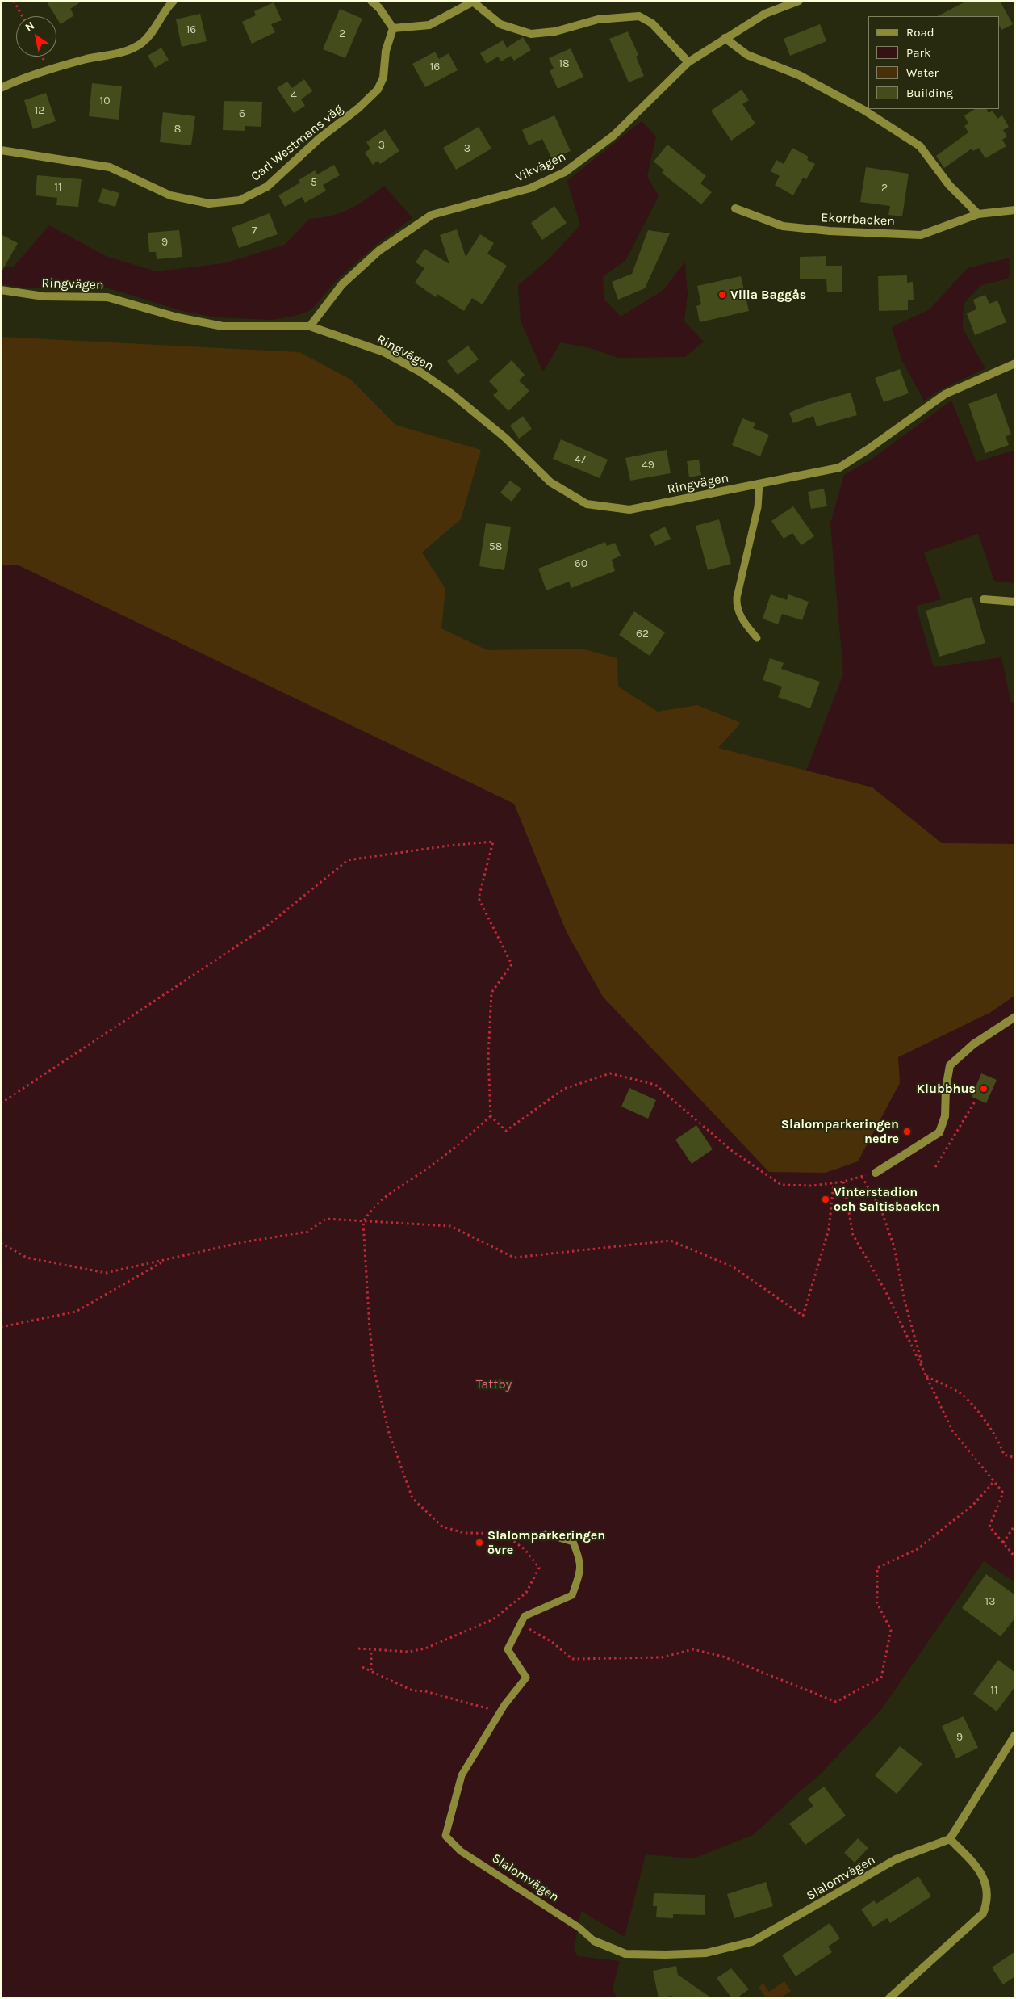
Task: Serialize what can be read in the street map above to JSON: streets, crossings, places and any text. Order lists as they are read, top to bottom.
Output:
{
  "streets": {
    "street": [
      "Carl Westmans väg",
      "Vikvägen",
      "Ekorrbacken",
      "Ringvägen",
      "Slalomvägen"
    ]
  },
  "crossings": [
    ["Vikvägen", "Ringvägen"]
  ],
  "parks": ["Tattby"],
  "places": [
    "Villa Baggås",
    "Klubbhus",
    "Slalomparkeringen nedre",
    "Vinterstadion och Saltisbacken",
    "Slalomparkeringen övre"
  ],
  "house_numbers": [
    "16",
    "2",
    "18",
    "16",
    "4",
    "10",
    "12",
    "6",
    "8",
    "3",
    "3",
    "5",
    "11",
    "2",
    "7",
    "9",
    "47",
    "49",
    "58",
    "60",
    "62",
    "13",
    "11",
    "9"
  ],
  "legend": [
    "Road",
    "Park",
    "Water",
    "Building"
  ],
  "north": "top left"
}
